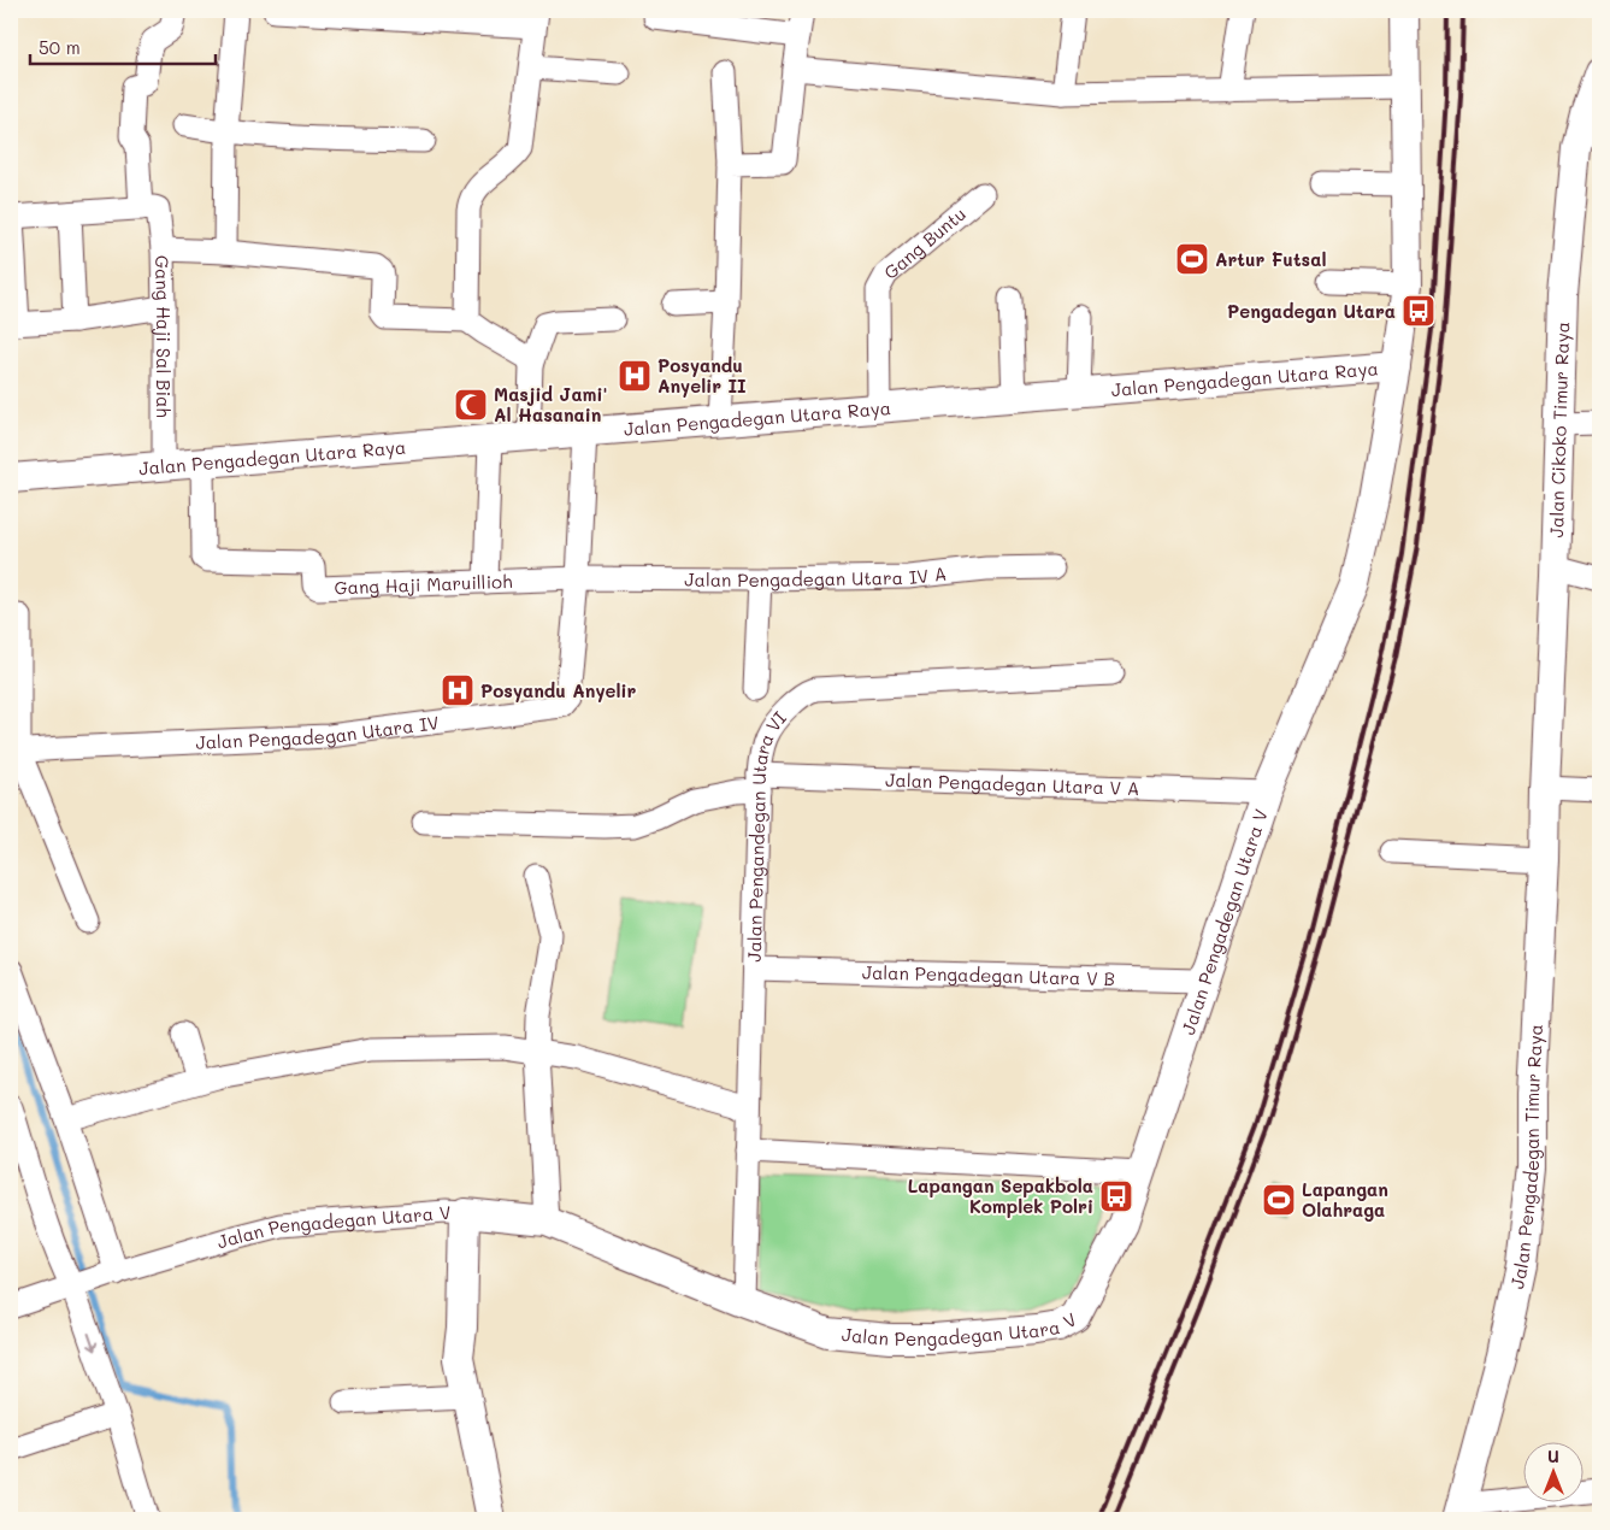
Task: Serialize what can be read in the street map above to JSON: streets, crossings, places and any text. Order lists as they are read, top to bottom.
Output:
{
  "streets": {
    "street": [
      "Gang Buntu",
      "Gang Haji Sal Biah",
      "Jalan Pengadegan Utara Raya",
      "Jalan Cikoko Timur Raya",
      "Jalan Pengadegan Utara IV A",
      "Gang Haji Maruillioh",
      "Jalan Pengadegan Utara IV",
      "Jalan Pengadegan Utara V A",
      "Jalan Pengandegan Utara VI",
      "Jalan Pengadegan Utara V",
      "Jalan Pengadegan Utara V B",
      "Jalan Pengadegan Timur Raya"
    ]
  },
  "crossings": [
    ["Gang Buntu", "Jalan Pengadegan Utara Raya"],
    ["Gang Haji Sal Biah", "Jalan Pengadegan Utara Raya"],
    ["Jalan Pengadegan Utara Raya", "Gang Haji Maruillioh"],
    ["Jalan Pengadegan Utara Raya", "Jalan Pengadegan Utara IV"],
    ["Jalan Pengadegan Utara Raya", "Jalan Pengadegan Utara V"],
    ["Jalan Cikoko Timur Raya", "Jalan Pengadegan Timur Raya"],
    ["Jalan Pengadegan Utara IV A", "Gang Haji Maruillioh"],
    ["Jalan Pengadegan Utara IV A", "Jalan Pengadegan Utara IV"],
    ["Gang Haji Maruillioh", "Jalan Pengadegan Utara IV"],
    ["Jalan Pengadegan Utara V A", "Jalan Pengandegan Utara VI"],
    ["Jalan Pengadegan Utara V A", "Jalan Pengadegan Utara V"],
    ["Jalan Pengandegan Utara VI", "Jalan Pengadegan Utara V"],
    ["Jalan Pengandegan Utara VI", "Jalan Pengadegan Utara V B"],
    ["Jalan Pengadegan Utara V", "Jalan Pengadegan Utara V B"]
  ],
  "places": {
    "sports": ["Artur Futsal", "Lapangan Olahraga"],
    "bus stop": ["Pengadegan Utara", "Lapangan Sepakbola Komplek Polri"],
    "hospital": ["Posyandu Anyelir II", "Posyandu Anyelir"],
    "mosque": ["Masjid Jami' Al Hasanain"]
  },
  "scale_bar": "50 m",
  "north": "top"
}
